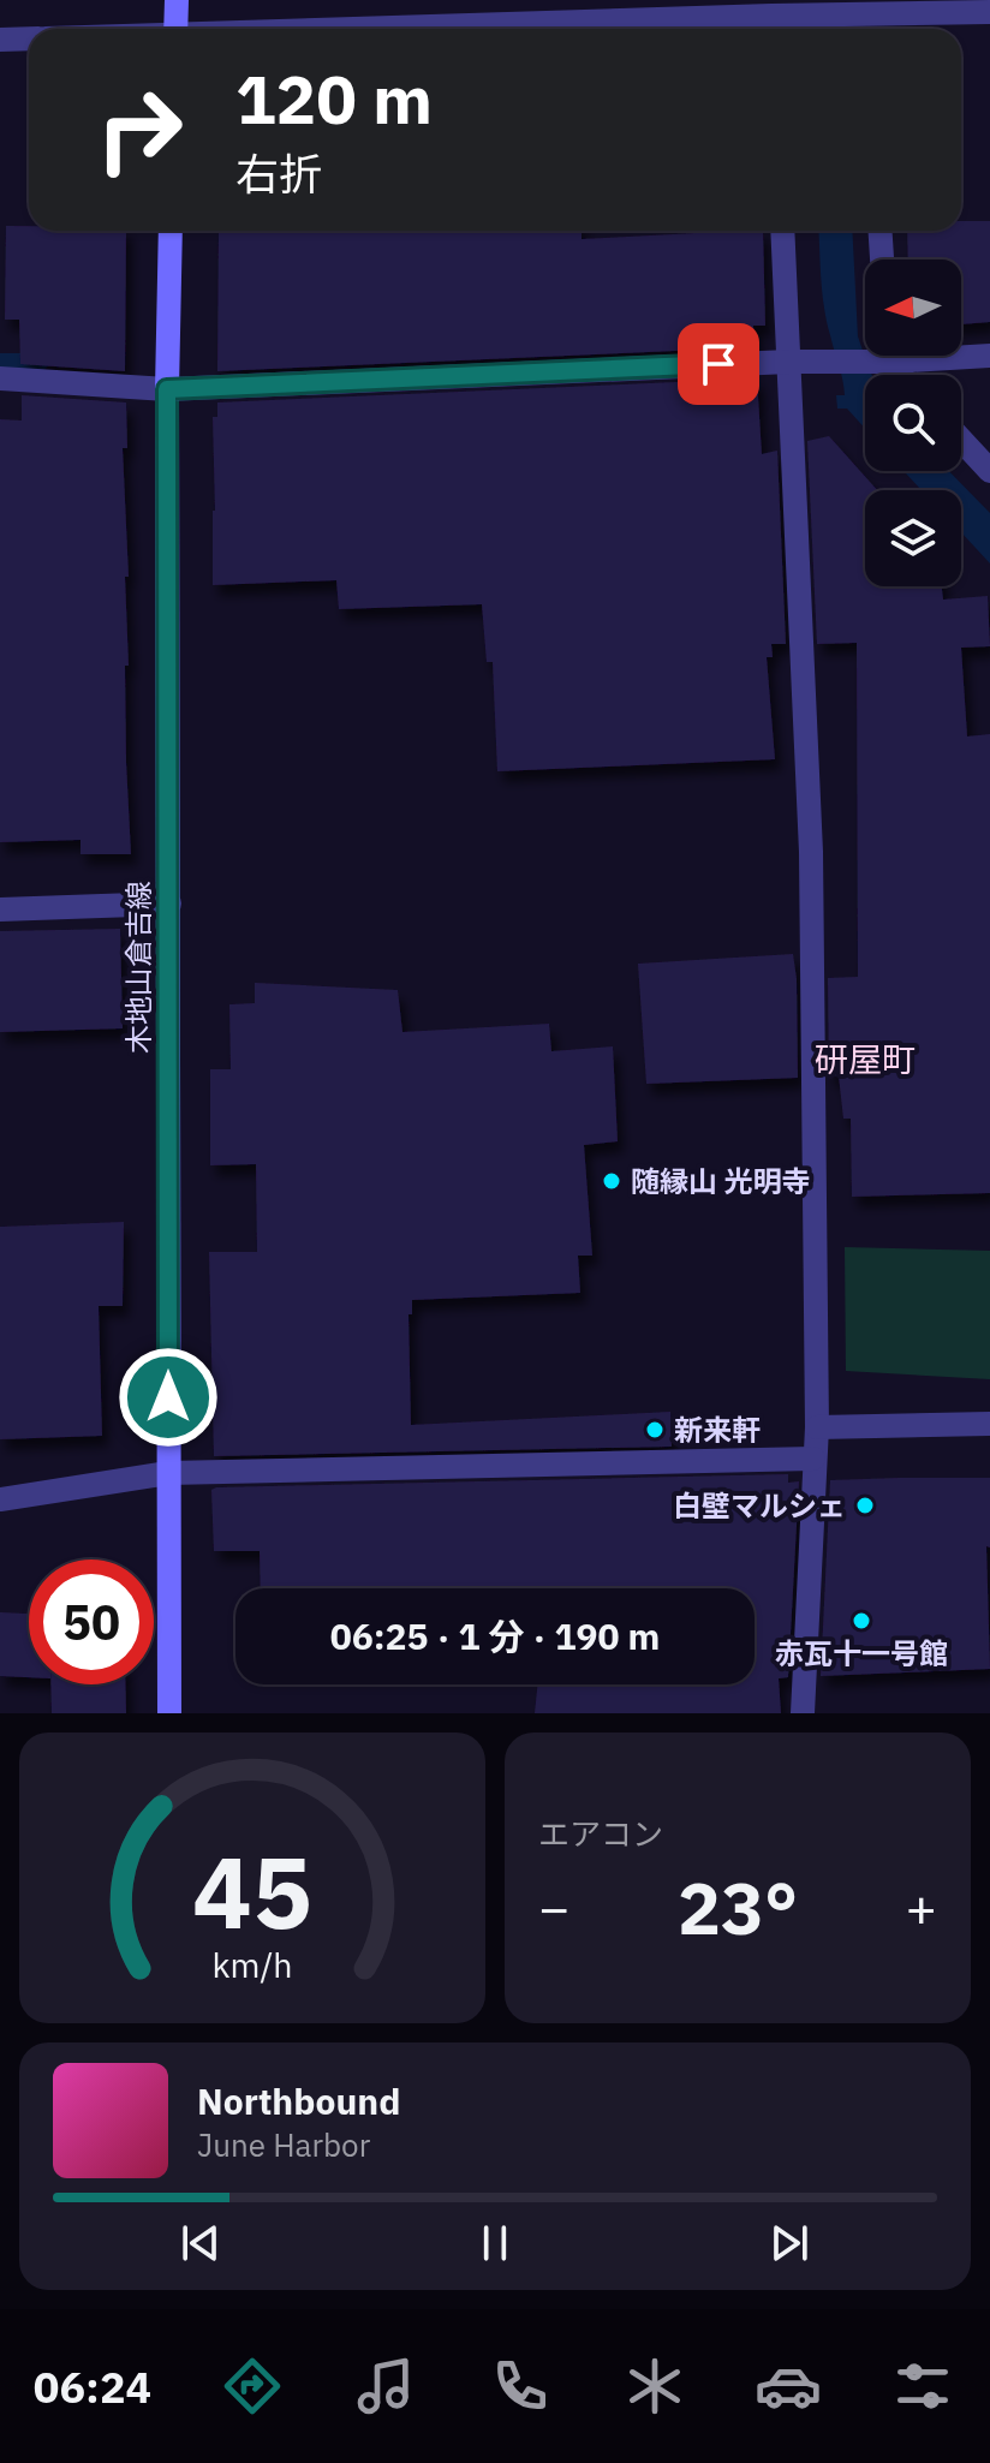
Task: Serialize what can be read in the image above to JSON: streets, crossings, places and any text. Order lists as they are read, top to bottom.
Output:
{
  "streets": {
    "main road": ["木地山倉吉線"]
  },
  "districts": ["研屋町"],
  "places": [
    "随縁山 光明寺",
    "新来軒",
    "白壁マルシェ",
    "赤瓦十一号館"
  ],
  "north": "left",
  "page": {
    "turn": ["120 m", "右折"],
    "limit": "50",
    "trip": "06:25 · 1 分 · 190 m",
    "tile": "エアコン",
    "heat": ["−", "23°", "+"],
    "song": ["Northbound", "June Harbor"],
    "tabs": "06:24",
    "gauge": ["45", "km/h"]
  }
}
